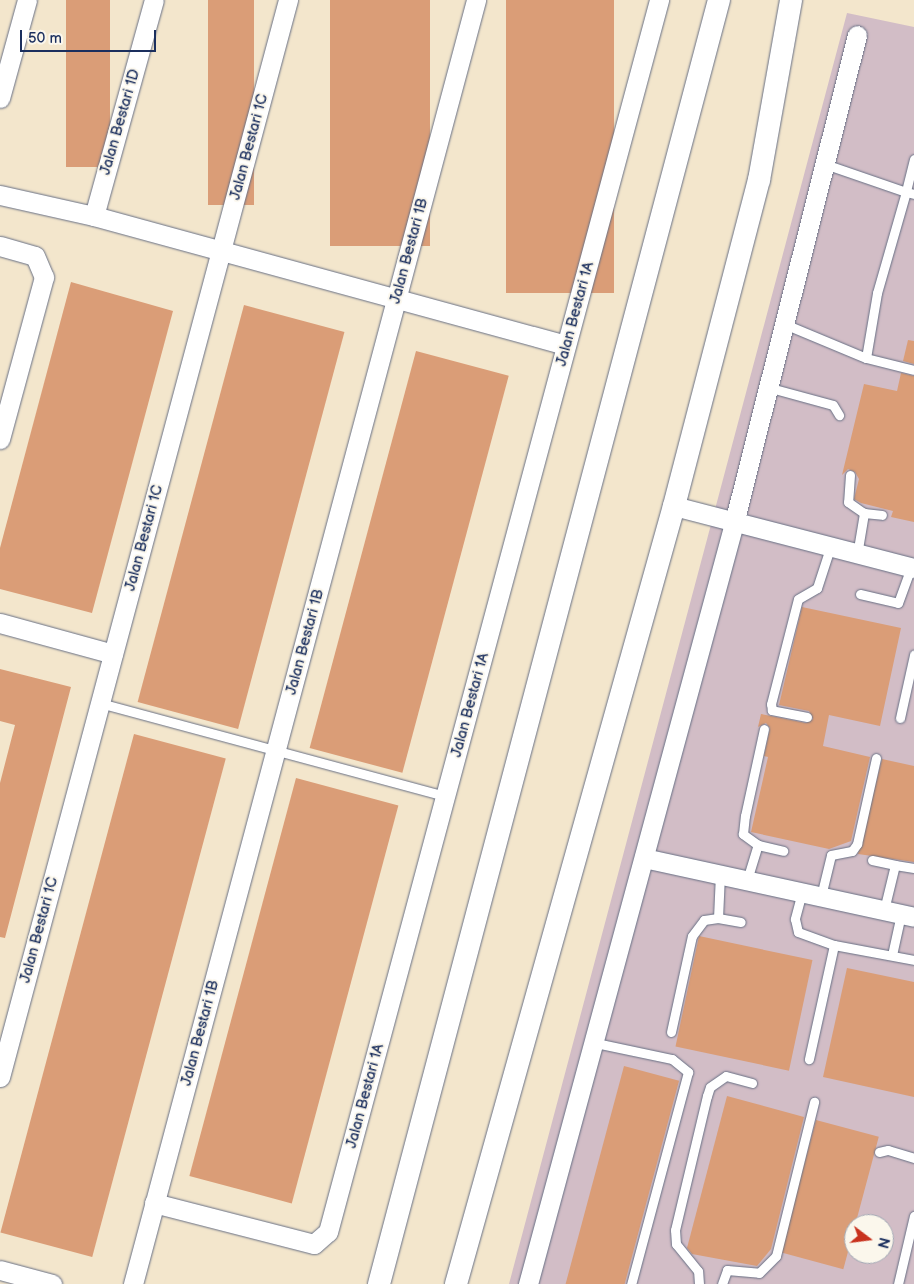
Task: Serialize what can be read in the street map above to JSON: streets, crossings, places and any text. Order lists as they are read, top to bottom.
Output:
{
  "streets": {
    "street": [
      "Jalan Bestari 1D",
      "Jalan Bestari 1C",
      "Jalan Bestari 1B",
      "Jalan Bestari 1A"
    ]
  },
  "crossings": [
    ["Jalan Bestari 1B", "Jalan Bestari 1A"]
  ],
  "scale_bar": "50 m",
  "north": "right"
}
